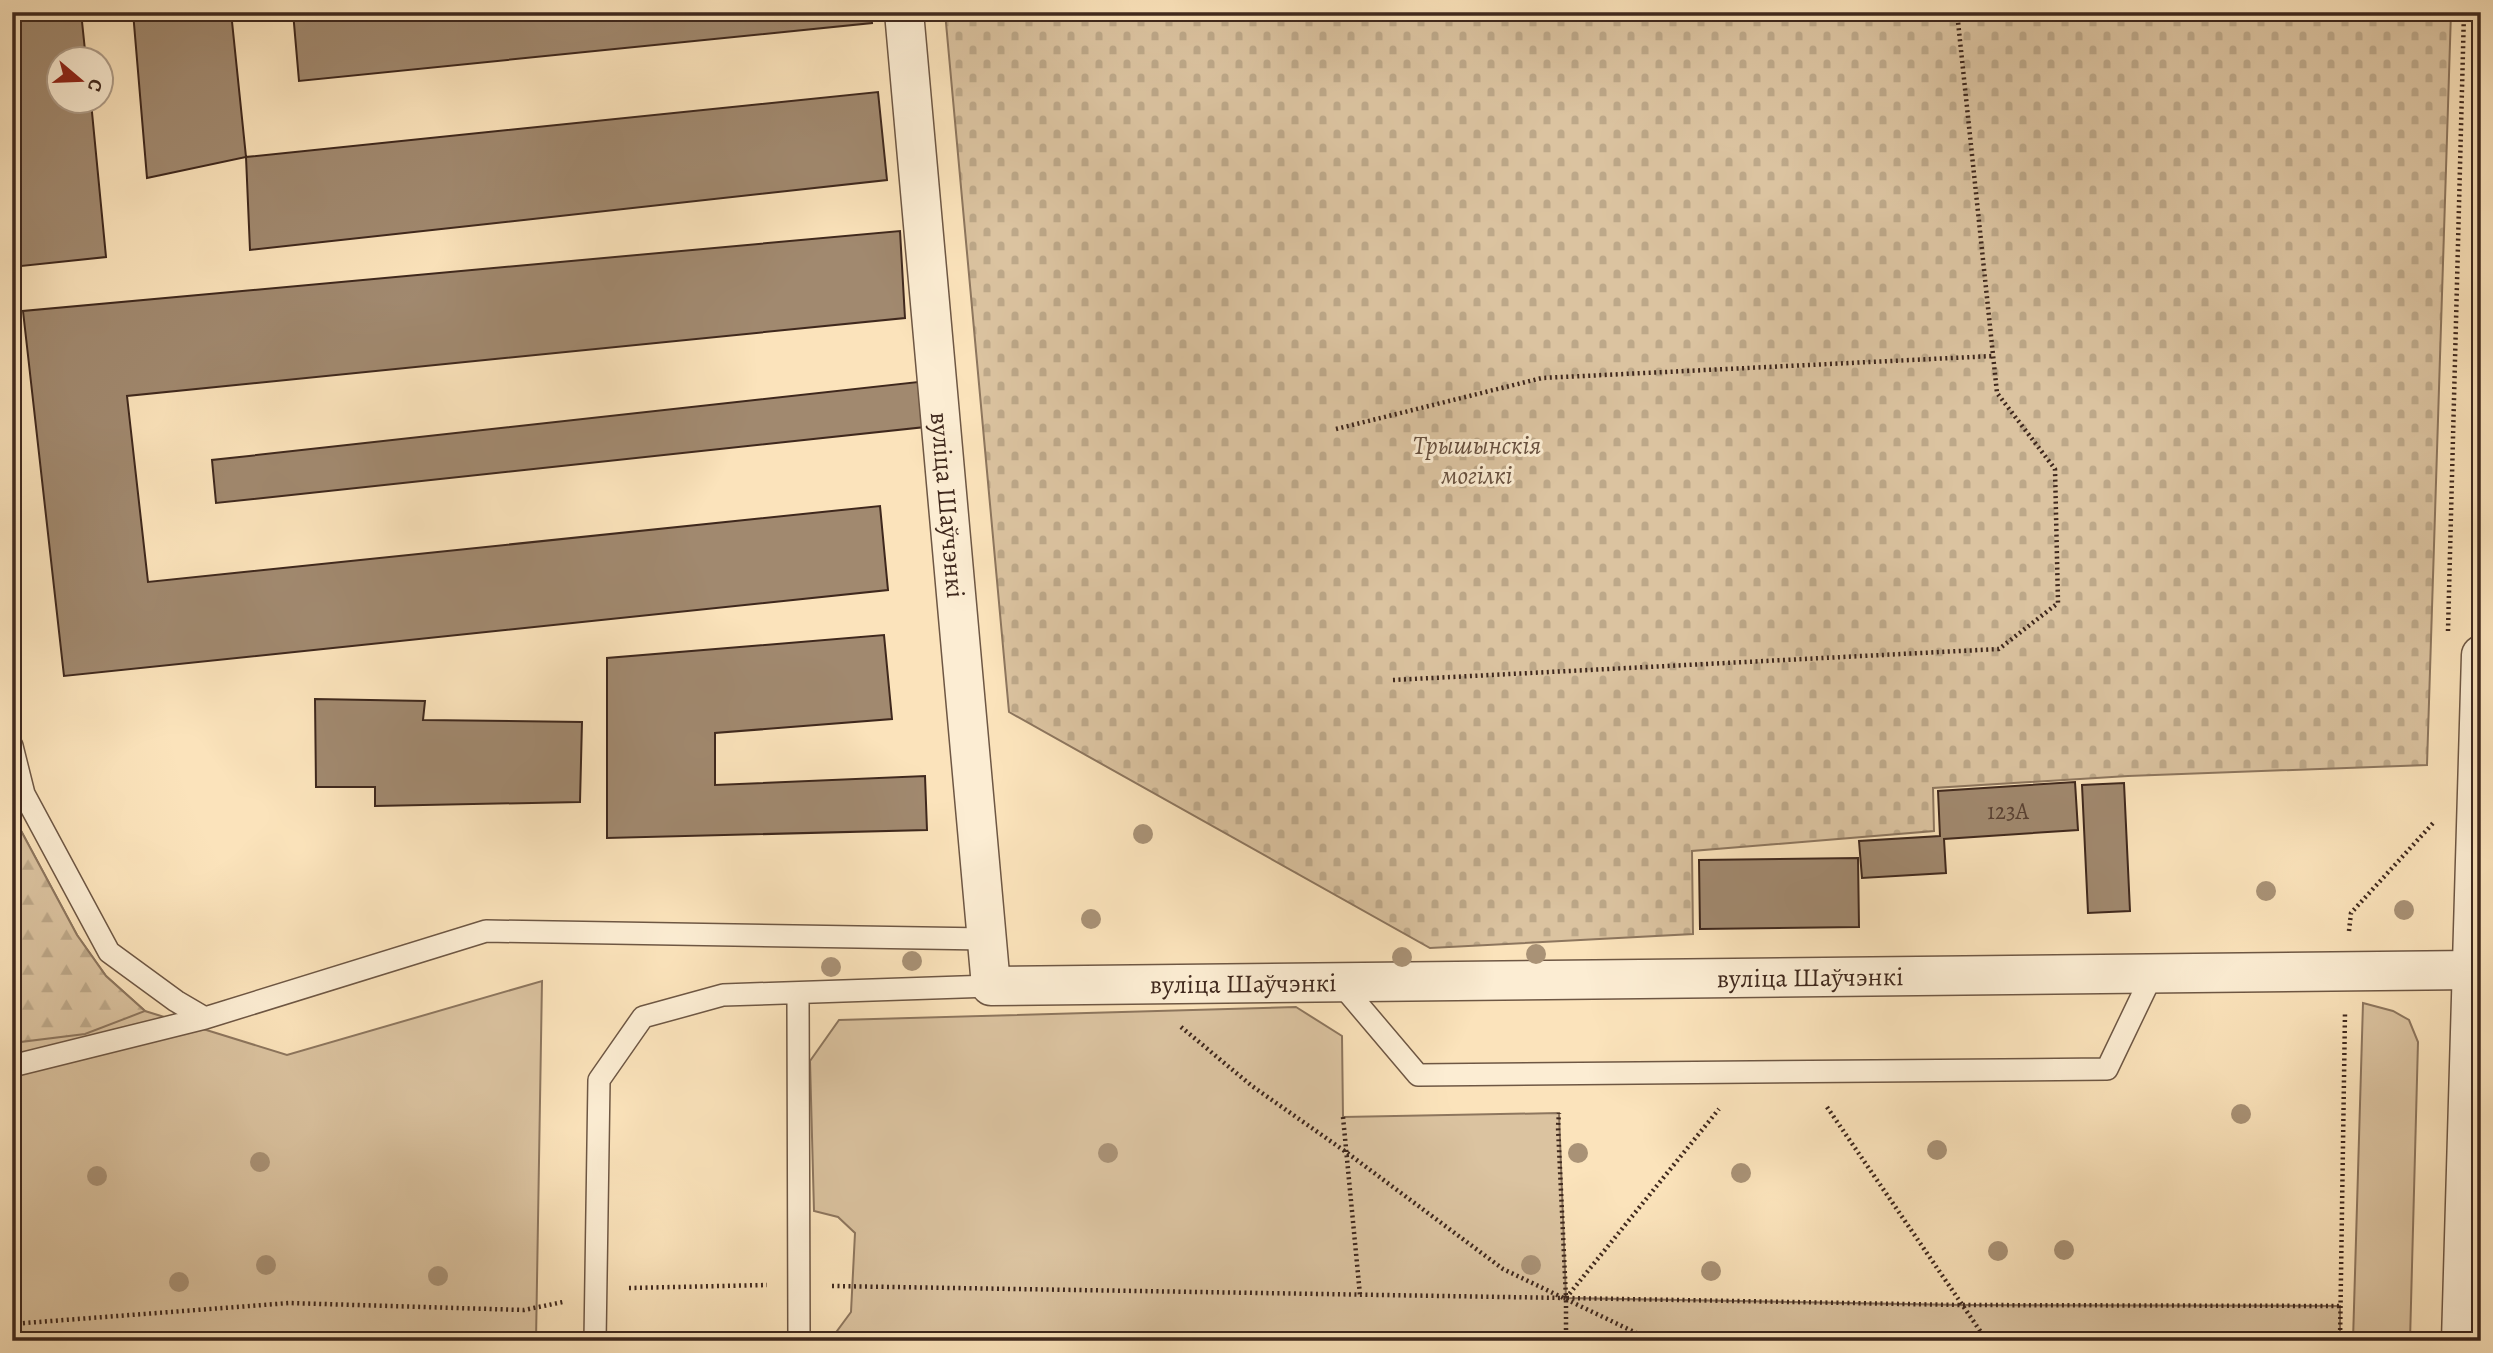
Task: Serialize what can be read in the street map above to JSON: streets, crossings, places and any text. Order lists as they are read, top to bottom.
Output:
{
  "streets": {
    "street": ["вуліца Шаўчэнкі"]
  },
  "parks": ["Трышынскія могілкі"],
  "house_numbers": ["123А"],
  "north": "right"
}
